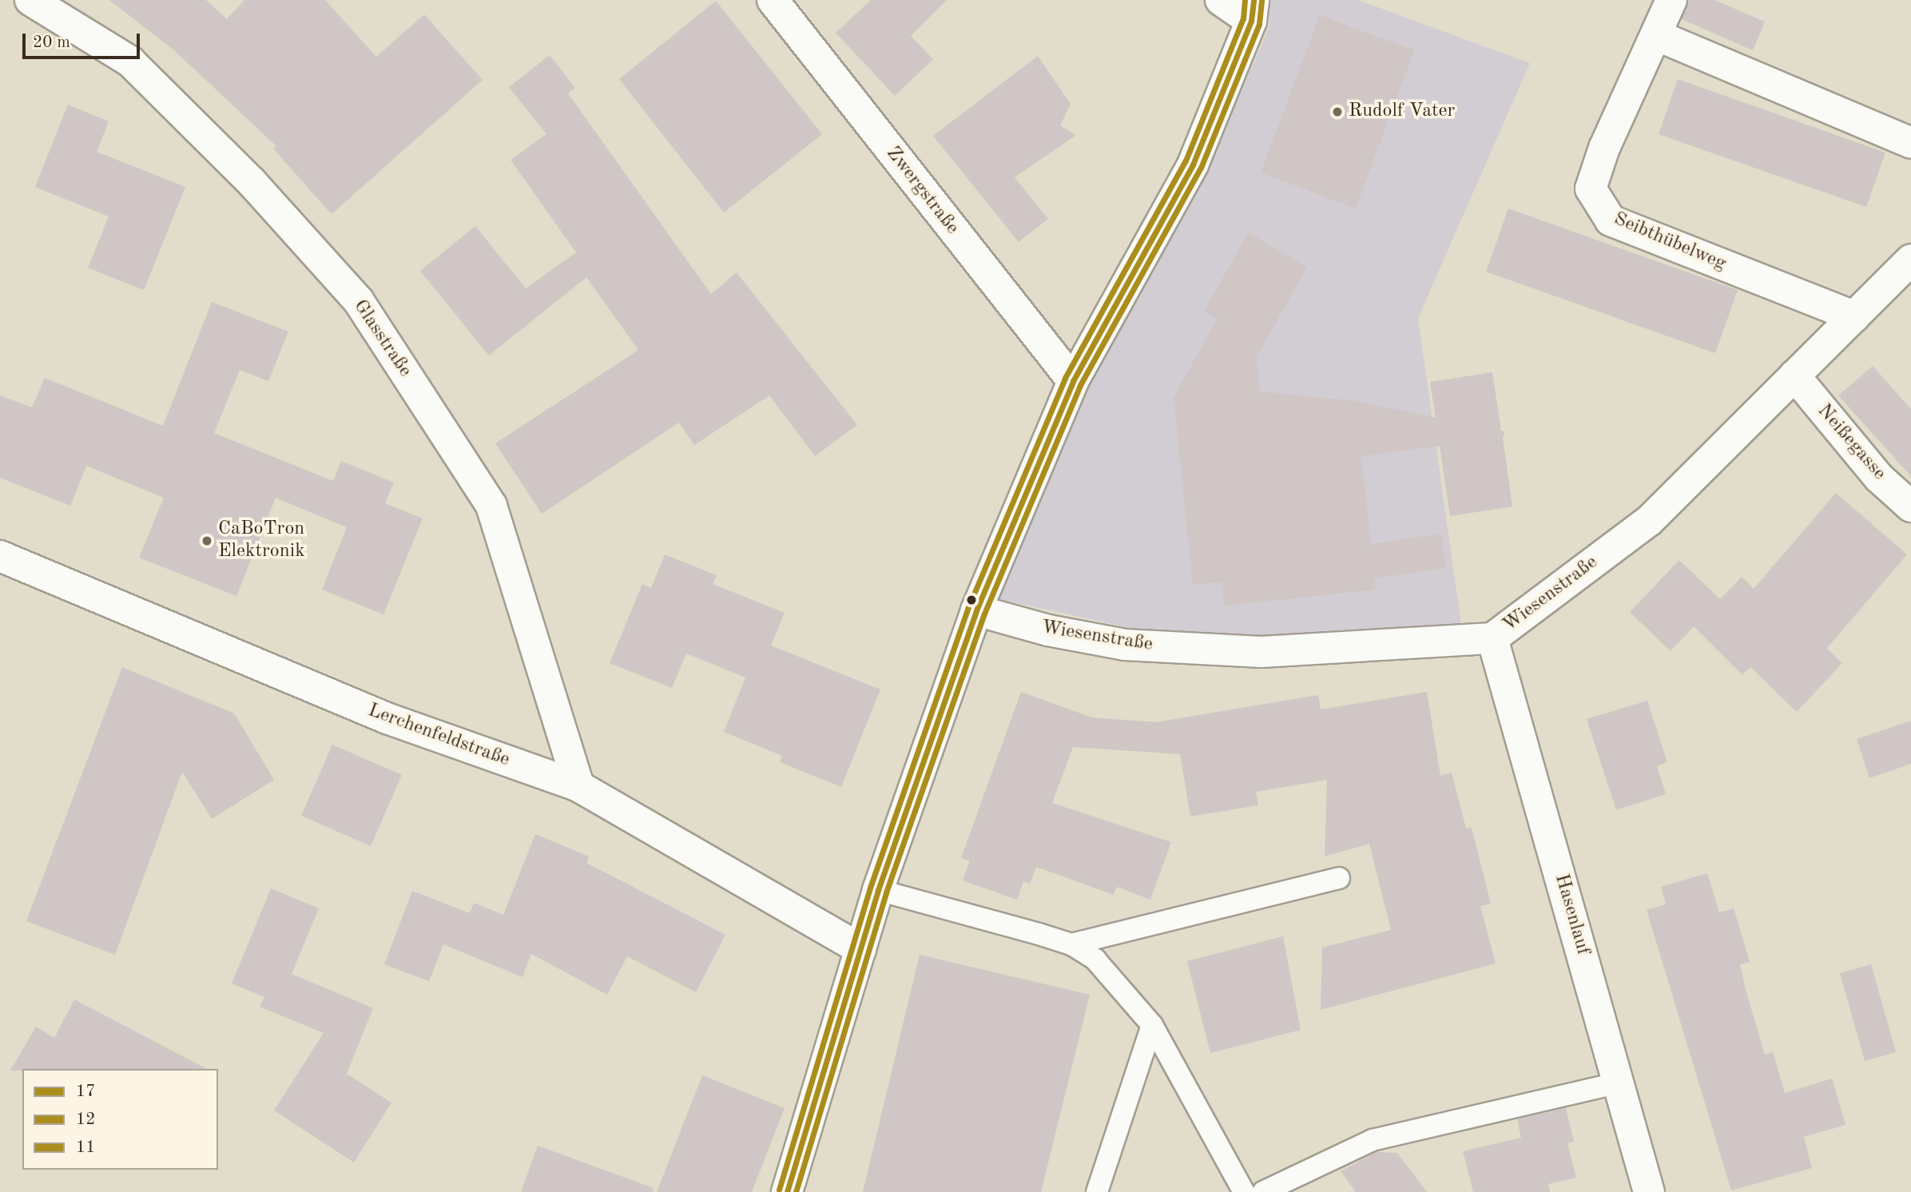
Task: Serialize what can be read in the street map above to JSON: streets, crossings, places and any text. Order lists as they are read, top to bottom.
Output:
{
  "streets": {
    "street": [
      "Zwergstraße",
      "Seibthübelweg",
      "Glasstraße",
      "Neißegasse",
      "Wiesenstraße",
      "Lerchenfeldstraße",
      "Hasenlauf"
    ]
  },
  "crossings": [
    ["Seibthübelweg", "Wiesenstraße"],
    ["Glasstraße", "Lerchenfeldstraße"],
    ["Neißegasse", "Wiesenstraße"],
    ["Wiesenstraße", "Hasenlauf"]
  ],
  "places": ["Rudolf Vater", "CaBoTron Elektronik"],
  "lines": ["transit line 17", "transit line 11", "transit line 12"],
  "legend": ["17", "12", "11"],
  "scale_bar": "20 m"
}
